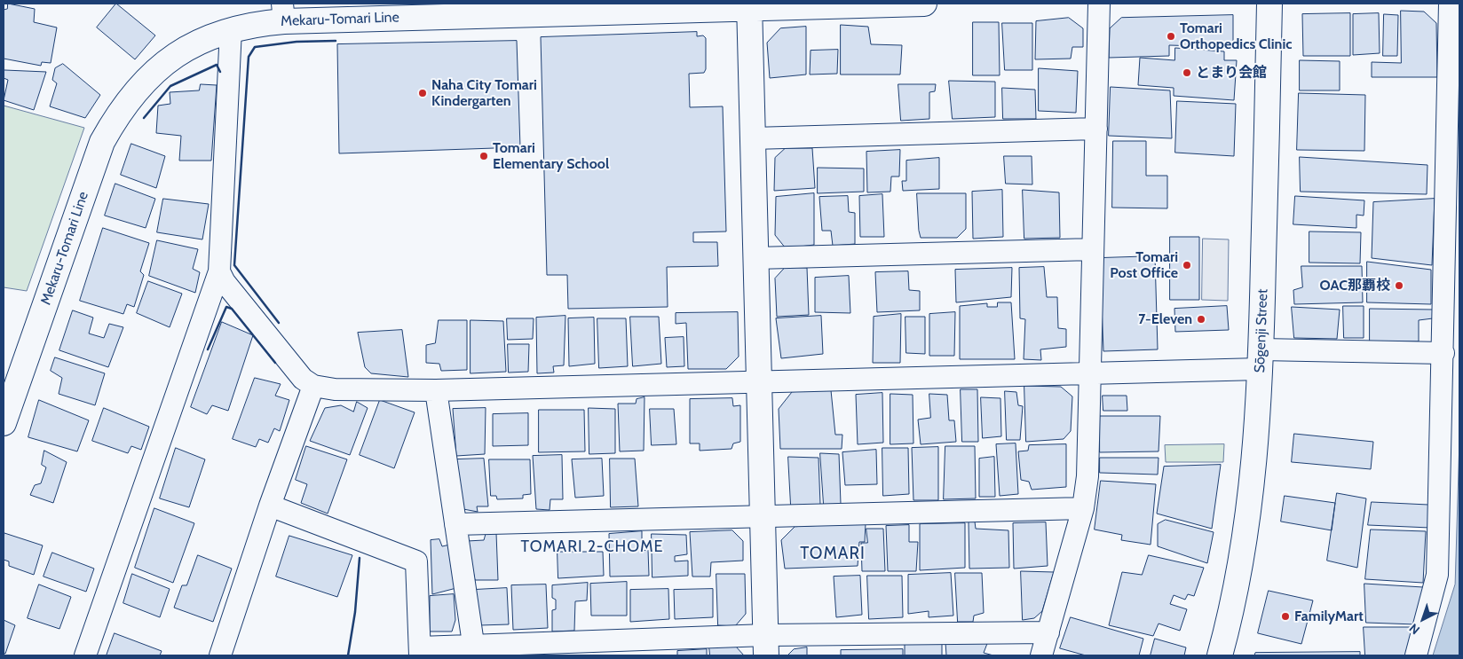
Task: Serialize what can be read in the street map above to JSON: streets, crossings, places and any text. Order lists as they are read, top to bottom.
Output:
{
  "streets": {
    "street": ["Mekaru-Tomari Line", "Sōgenji Street"]
  },
  "districts": ["TOMARI 2-CHOME", "TOMARI"],
  "places": [
    "Tomari Orthopedics Clinic",
    "とまり会館",
    "Naha City Tomari Kindergarten",
    "Tomari Elementary School",
    "Tomari Post Office",
    "OAC那覇校",
    "7-Eleven",
    "FamilyMart"
  ],
  "north": "bottom left"
}
